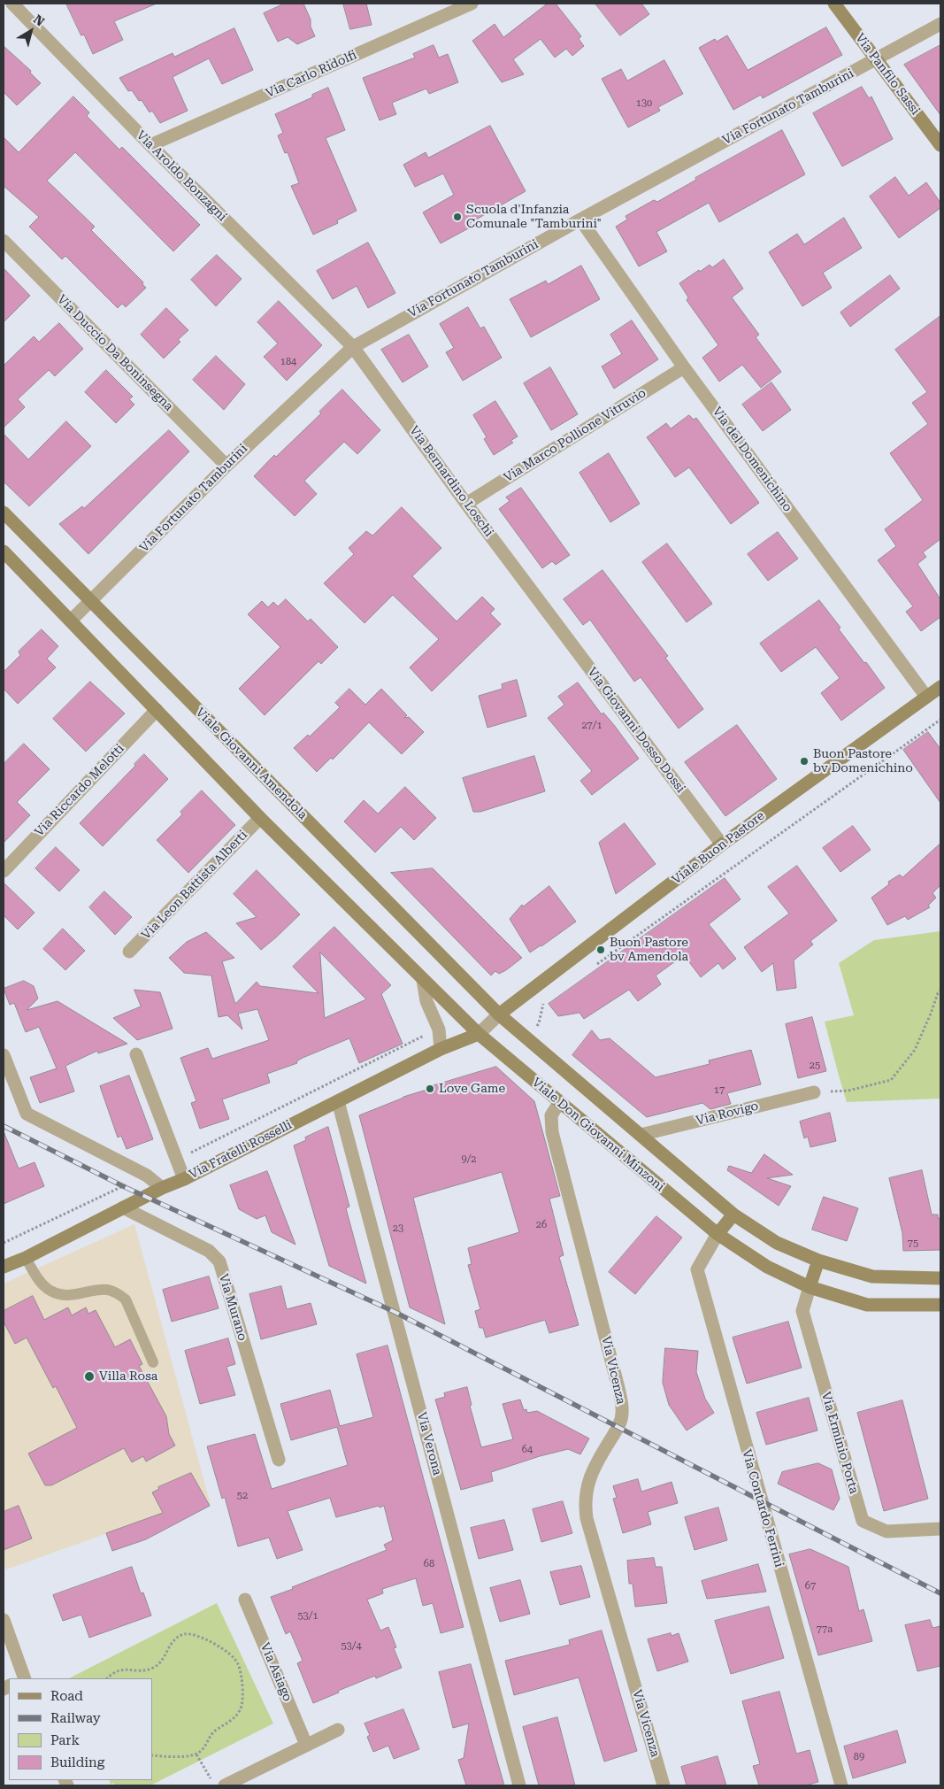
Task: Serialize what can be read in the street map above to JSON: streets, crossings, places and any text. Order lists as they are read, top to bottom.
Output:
{
  "streets": {
    "main road": [
      "Via Panfilo Sassi",
      "Viale Giovanni Amendola",
      "Viale Buon Pastore",
      "Viale Don Giovanni Minzoni",
      "Via Fratelli Rosselli"
    ],
    "street": [
      "Via Carlo Ridolfi",
      "Via Fortunato Tamburini",
      "Via Aroldo Bonzagni",
      "Via Duccio Da Boninsegna",
      "Via Marco Pollione Vitruvio",
      "Via del Domenichino",
      "Via Bernardino Loschi",
      "Via Giovanni Dosso Dossi",
      "Via Riccardo Melotti",
      "Via Leon Battista Alberti",
      "Via Rovigo",
      "Via Murano",
      "Via Vicenza",
      "Via Erminio Porta",
      "Via Verona",
      "Via Contardo Ferrini",
      "Via Asiago"
    ]
  },
  "crossings": [
    ["Via Carlo Ridolfi", "Via Aroldo Bonzagni"],
    ["Via Panfilo Sassi", "Via Fortunato Tamburini"],
    ["Via Fortunato Tamburini", "Via Aroldo Bonzagni"],
    ["Via Fortunato Tamburini", "Via Duccio Da Boninsegna"],
    ["Via Fortunato Tamburini", "Via del Domenichino"],
    ["Via Fortunato Tamburini", "Via Bernardino Loschi"],
    ["Via Fortunato Tamburini", "Viale Giovanni Amendola"],
    ["Via Aroldo Bonzagni", "Via Bernardino Loschi"],
    ["Via Marco Pollione Vitruvio", "Via del Domenichino"],
    ["Via Marco Pollione Vitruvio", "Via Bernardino Loschi"],
    ["Via del Domenichino", "Viale Buon Pastore"],
    ["Via Bernardino Loschi", "Via Giovanni Dosso Dossi"],
    ["Via Giovanni Dosso Dossi", "Viale Buon Pastore"],
    ["Viale Giovanni Amendola", "Viale Buon Pastore"],
    ["Viale Don Giovanni Minzoni", "Via Fratelli Rosselli"],
    ["Viale Don Giovanni Minzoni", "Via Vicenza"],
    ["Viale Don Giovanni Minzoni", "Via Erminio Porta"],
    ["Viale Don Giovanni Minzoni", "Via Contardo Ferrini"],
    ["Via Fratelli Rosselli", "Via Murano"],
    ["Via Fratelli Rosselli", "Via Verona"]
  ],
  "places": [
    "Scuola d'Infanzia Comunale \"Tamburini\"",
    "Buon Pastore bv Domenichino",
    "Buon Pastore bv Amendola",
    "Love Game",
    "Villa Rosa"
  ],
  "house_numbers": [
    "130",
    "184",
    "27/1",
    "25",
    "17",
    "9/2",
    "26",
    "23",
    "75",
    "64",
    "52",
    "68",
    "67",
    "53/1",
    "77a",
    "53/4",
    "89"
  ],
  "legend": [
    "Road",
    "Railway",
    "Park",
    "Building"
  ],
  "north": "top right"
}
